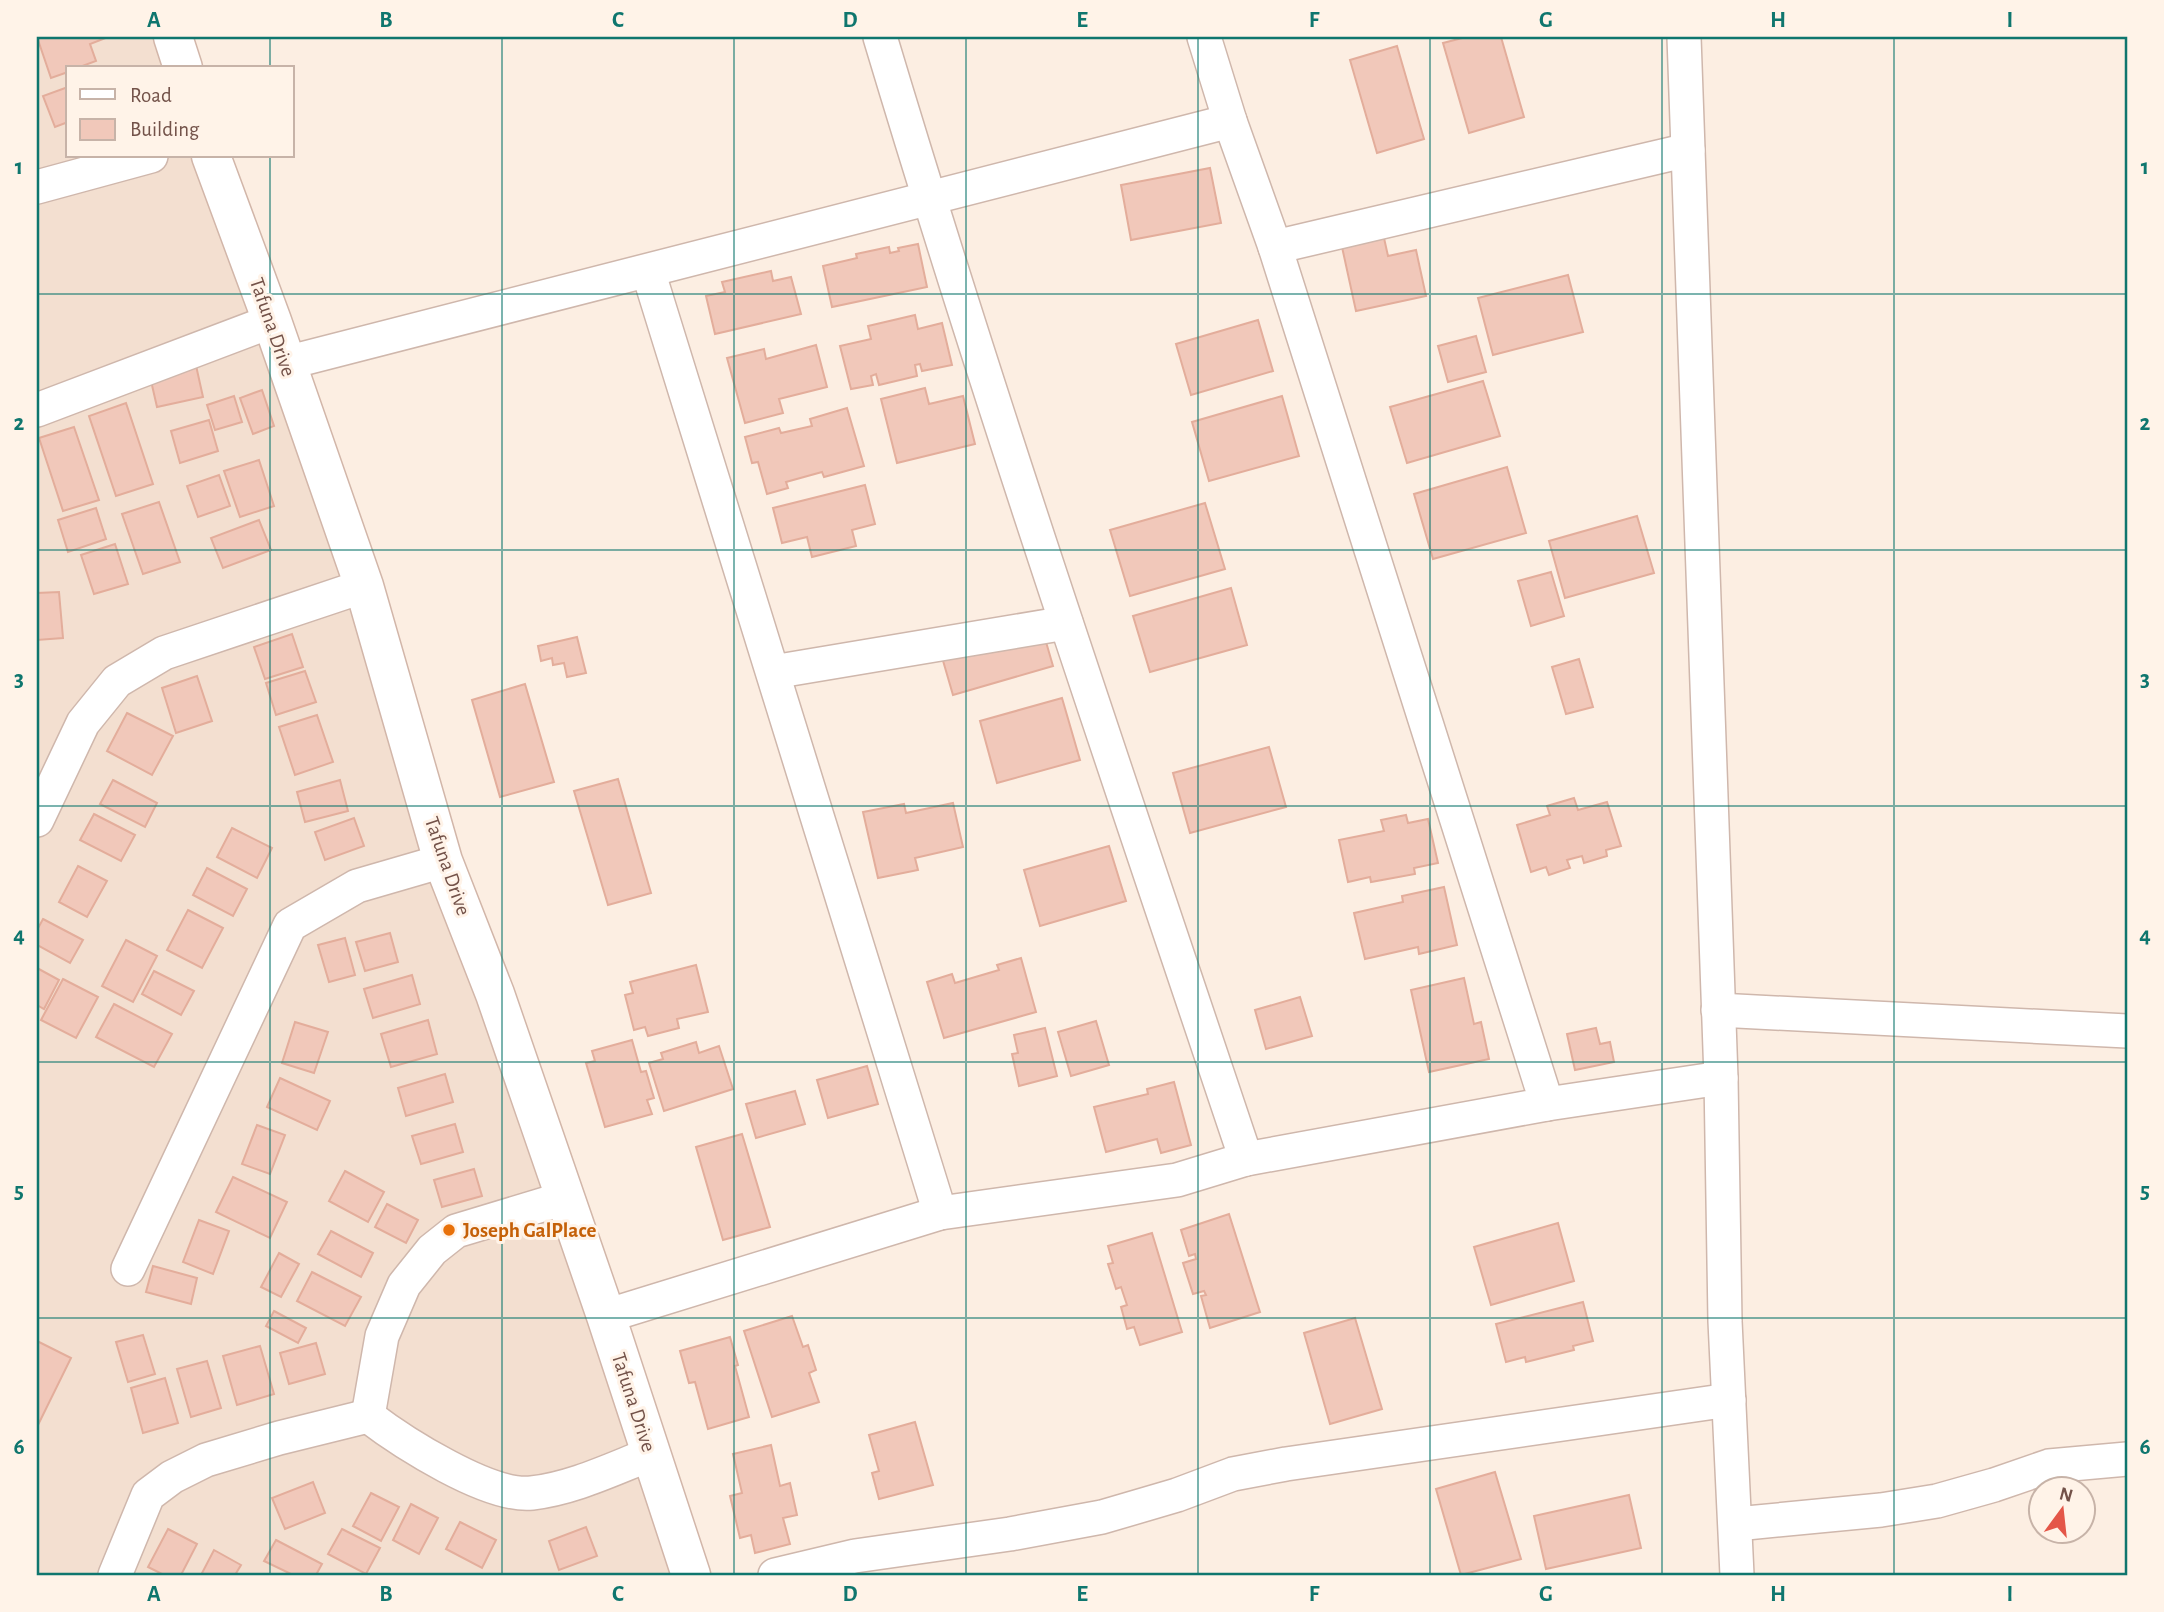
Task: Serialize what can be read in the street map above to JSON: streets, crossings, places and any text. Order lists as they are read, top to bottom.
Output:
{
  "streets": {
    "main road": ["Tafuna Drive"]
  },
  "places": ["Joseph GalPlace"],
  "legend": ["Road", "Building"],
  "north": "top",
  "grid": {
    "columns": [
      "A",
      "B",
      "C",
      "D",
      "E",
      "F",
      "G",
      "H",
      "I"
    ],
    "rows": [
      "1",
      "2",
      "3",
      "4",
      "5",
      "6"
    ]
  }
}
